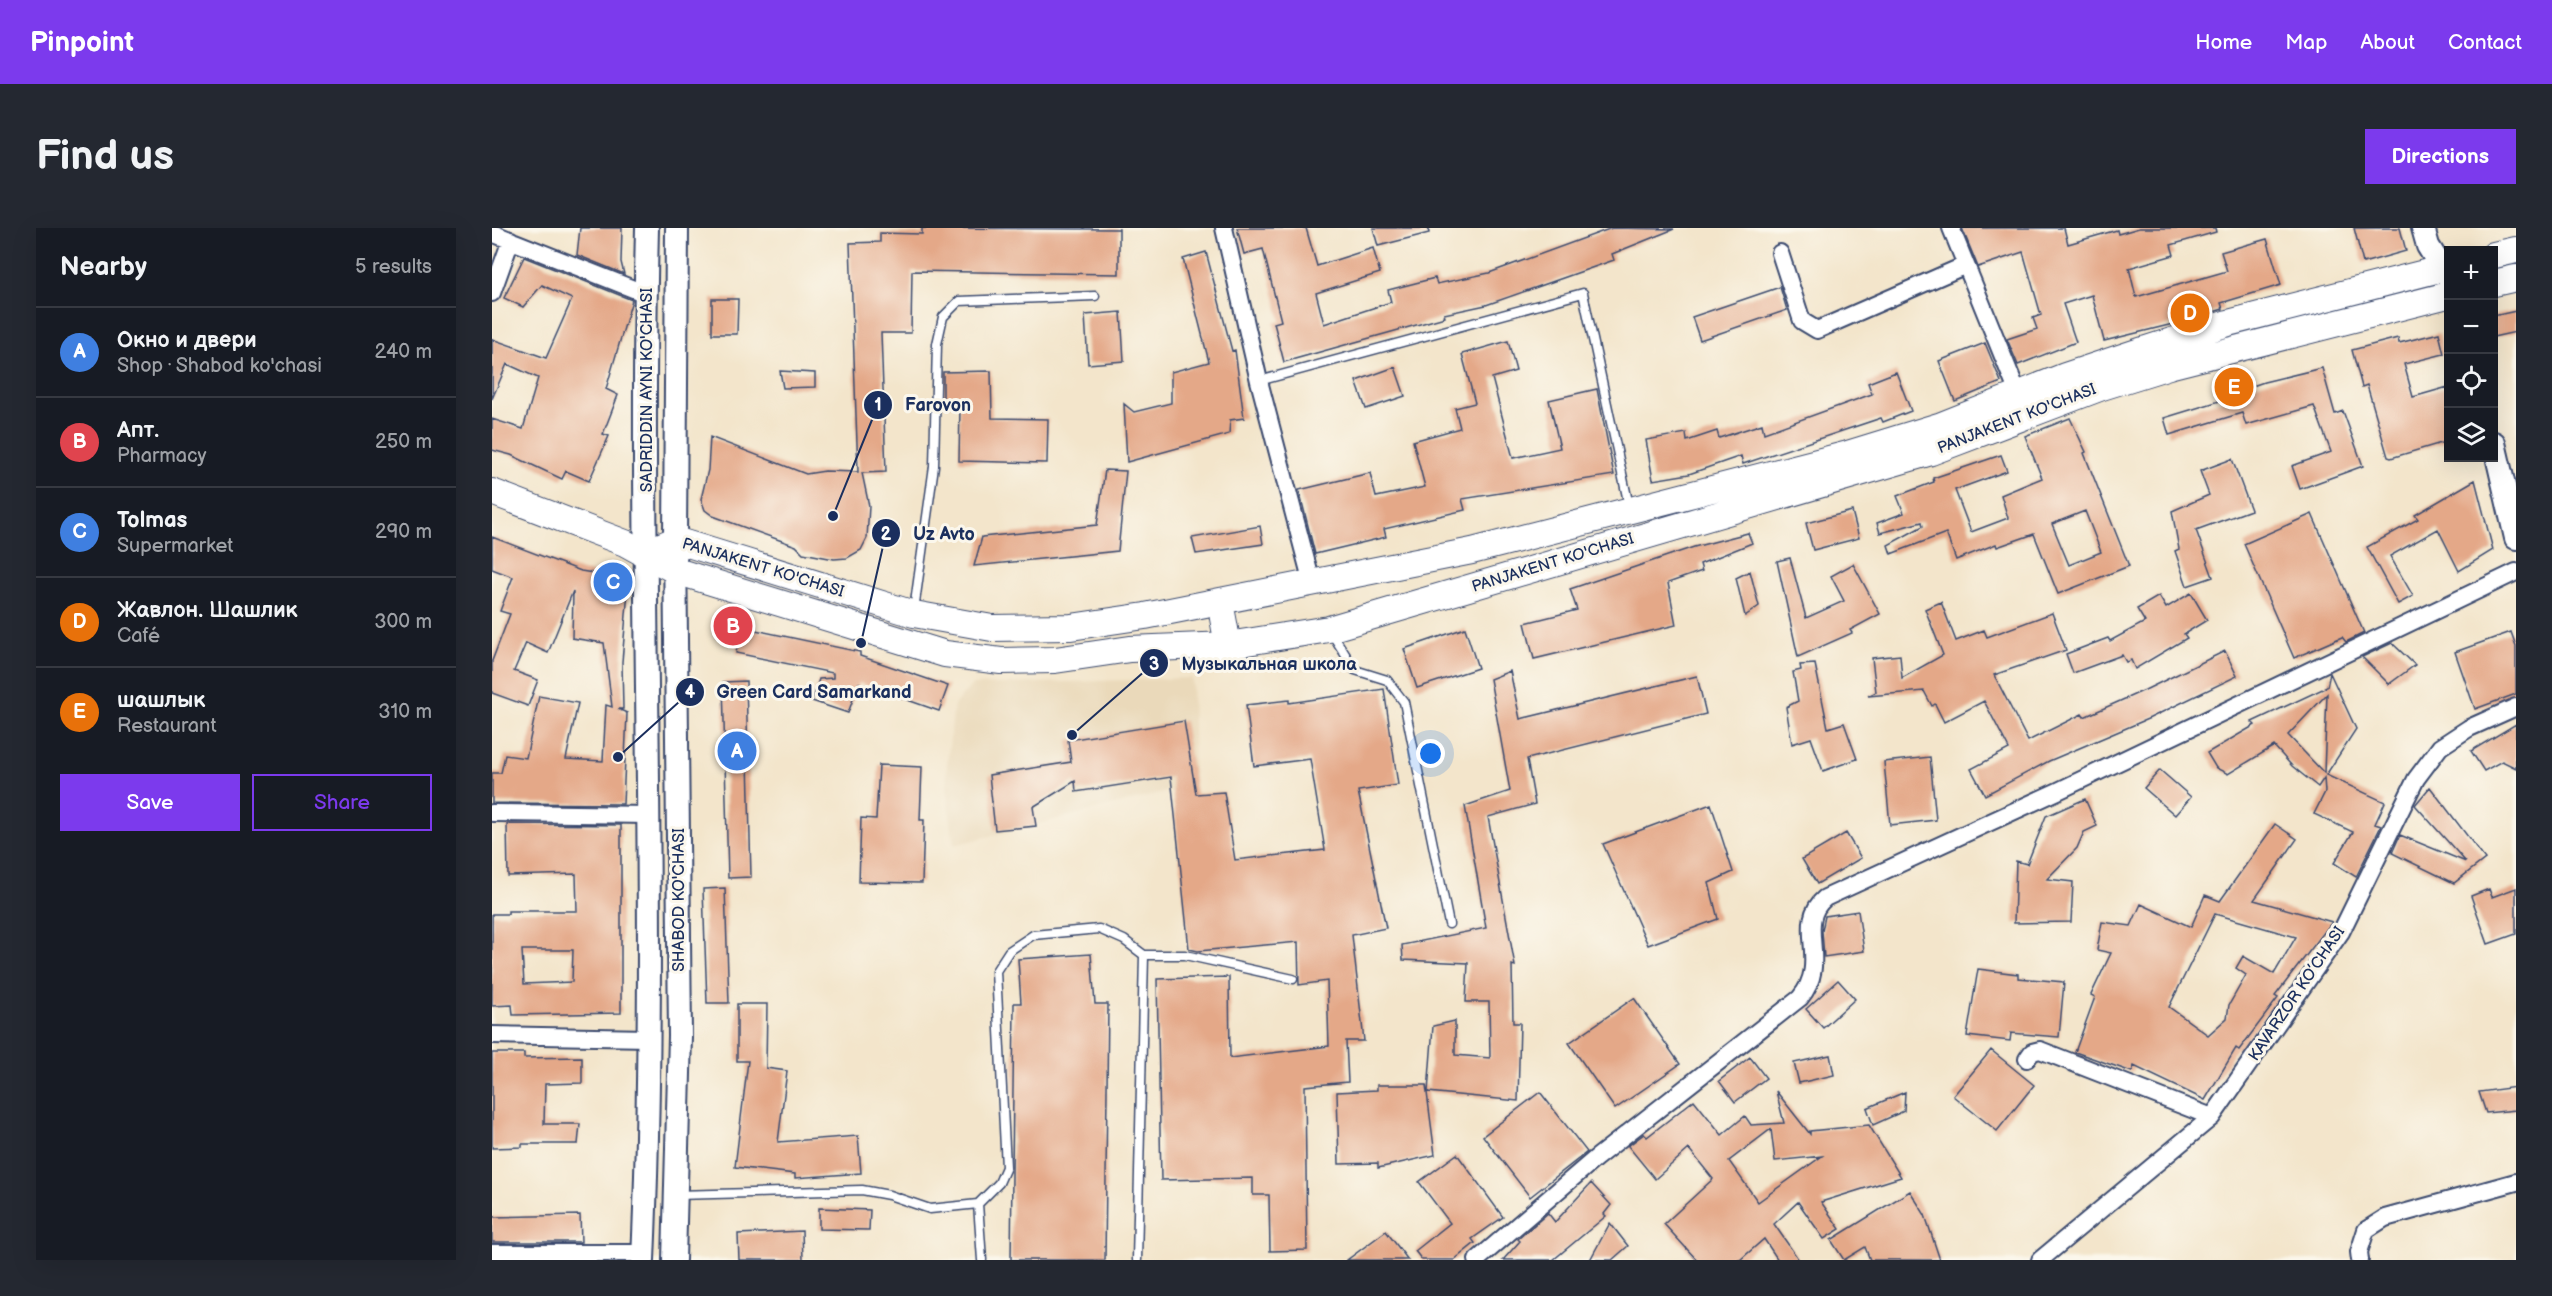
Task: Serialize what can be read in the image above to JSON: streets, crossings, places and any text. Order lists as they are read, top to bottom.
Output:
{
  "streets": {
    "main road": ["SADRIDDIN AYNI KO'CHASI", "PANJAKENT KO'CHASI", "SHABOD KO'CHASI"],
    "street": ["KAVARZOR KO’CHASI"]
  },
  "crossings": [
    ["SADRIDDIN AYNI KO'CHASI", "PANJAKENT KO'CHASI"],
    ["SADRIDDIN AYNI KO'CHASI", "SHABOD KO'CHASI"],
    ["PANJAKENT KO'CHASI", "SHABOD KO'CHASI"]
  ],
  "places": [
    "Farovon",
    "Uz Avto",
    "Музыкальная школа",
    "Green Card Samarkand"
  ],
  "page": {
    "header": "Pinpoint",
    "nav": [
      "Home",
      "Map",
      "About",
      "Contact"
    ],
    "buttons": [
      "Directions",
      ["Save", "Share"]
    ],
    "title": "Find us",
    "heading": ["Nearby", "5 results"],
    "map_buttons": ["+", "−"],
    "pins": [
      "D",
      "E",
      "C",
      "B",
      "A"
    ],
    "list": [
      {
        "mark": "A",
        "name": "Окно и двери",
        "note": "Shop · Shabod ko'chasi",
        "value": "240 m"
      },
      {
        "mark": "B",
        "name": "Апт.",
        "note": "Pharmacy",
        "value": "250 m"
      },
      {
        "mark": "C",
        "name": "Tolmas",
        "note": "Supermarket",
        "value": "290 m"
      },
      {
        "mark": "D",
        "name": "Жавлон. Шашлик",
        "note": "Café",
        "value": "300 m"
      },
      {
        "mark": "E",
        "name": "шашлык",
        "note": "Restaurant",
        "value": "310 m"
      }
    ]
  }
}
